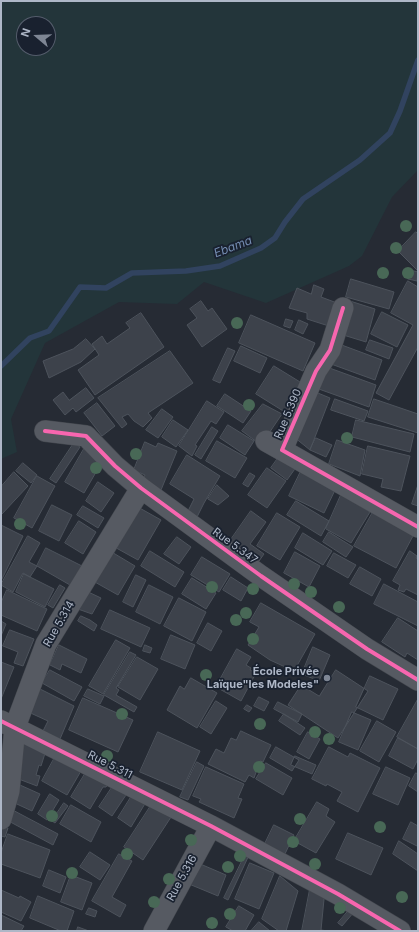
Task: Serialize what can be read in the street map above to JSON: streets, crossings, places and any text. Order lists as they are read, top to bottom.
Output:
{
  "streets": {
    "street": [
      "Rue 5.390",
      "Rue 5.347",
      "Rue 5.314",
      "Rue 5.311",
      "Rue 5.316"
    ]
  },
  "crossings": [
    ["Rue 5.347", "Rue 5.314"],
    ["Rue 5.314", "Rue 5.311"],
    ["Rue 5.311", "Rue 5.316"]
  ],
  "water": ["Ebama"],
  "places": ["École Privée Laïque\"les Modeles\""],
  "north": "left"
}
